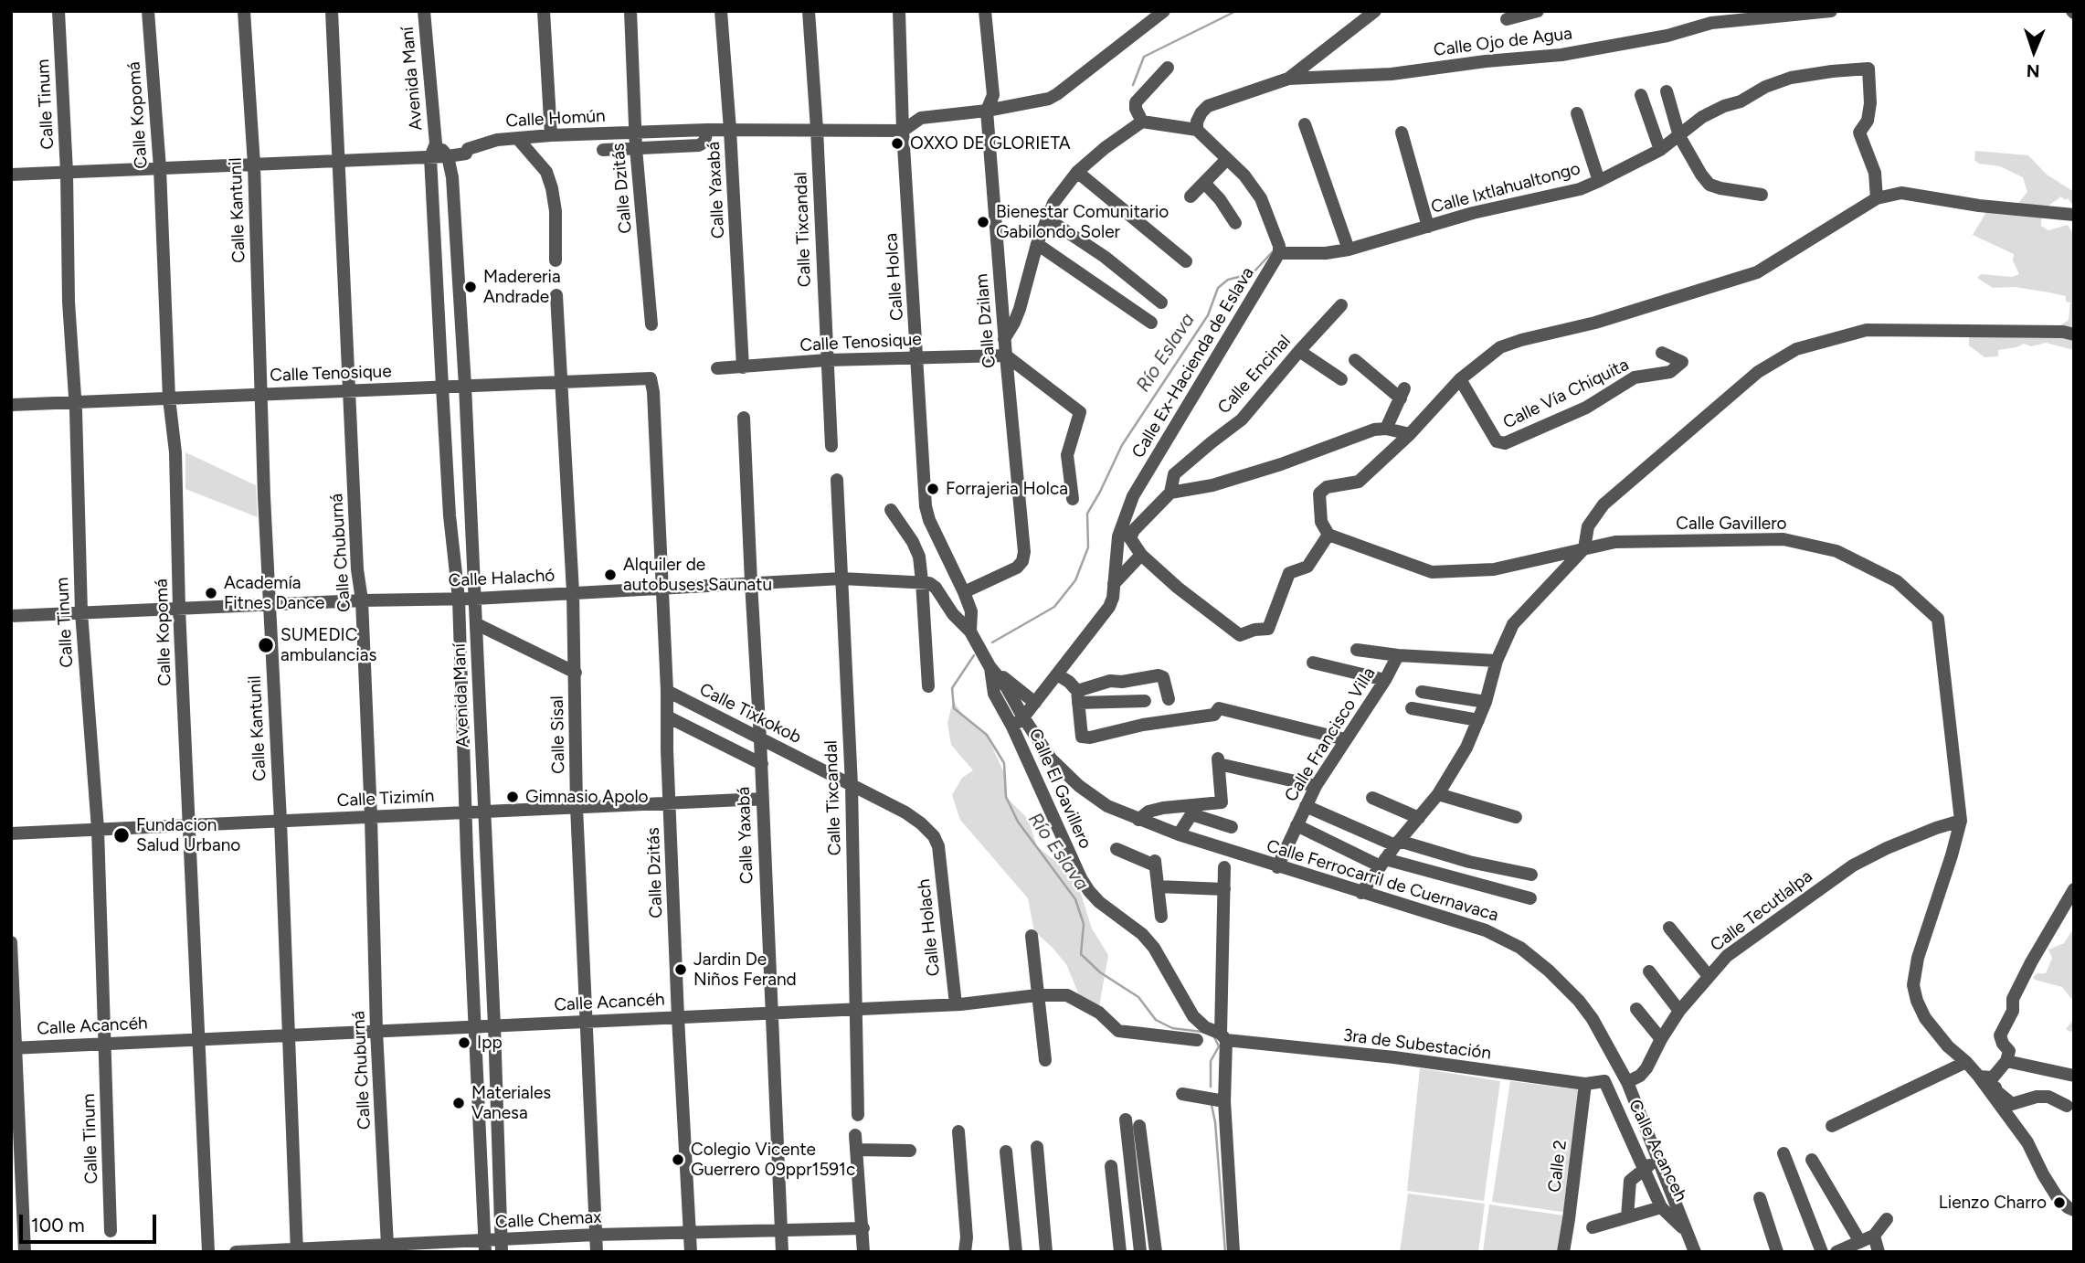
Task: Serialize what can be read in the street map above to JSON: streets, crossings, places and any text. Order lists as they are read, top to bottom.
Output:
{
  "streets": {
    "street": [
      "Calle Ojo de Agua",
      "Avenida Maní",
      "Calle Tinum",
      "Calle Kopomá",
      "Calle Homún",
      "Calle Dzitás",
      "Calle Ixtlahualtongo",
      "Calle Yaxabá",
      "Calle Kantunil",
      "Calle Tixcandal",
      "Calle Holca",
      "Calle Dzilam",
      "Calle Tenosique",
      "Calle Ex-Hacienda de Eslava",
      "Calle Encinal",
      "Calle Vía Chiquita",
      "Calle Gavillero",
      "Calle Chuburná",
      "Calle Halachó",
      "Calle Tixkokob",
      "Calle Sisal",
      "Calle Francisco Villa",
      "Calle El Gavillero",
      "Calle Tizimín",
      "Calle Ferrocarril de Cuernavaca",
      "Calle Tecutlalpa",
      "Calle Holach",
      "Calle Acancéh",
      "3ra de Subestación",
      "Calle Acanceh",
      "Calle 2",
      "Calle Chemax"
    ]
  },
  "crossings": [
    ["Avenida Maní", "Calle Homún"],
    ["Avenida Maní", "Calle Tenosique"],
    ["Avenida Maní", "Calle Halachó"],
    ["Avenida Maní", "Calle Tizimín"],
    ["Avenida Maní", "Calle Acancéh"],
    ["Avenida Maní", "Calle Chemax"],
    ["Calle Tinum", "Calle Homún"],
    ["Calle Tinum", "Calle Tenosique"],
    ["Calle Tinum", "Calle Halachó"],
    ["Calle Tinum", "Calle Tizimín"],
    ["Calle Tinum", "Calle Acancéh"],
    ["Calle Kopomá", "Calle Homún"],
    ["Calle Kopomá", "Calle Tenosique"],
    ["Calle Kopomá", "Calle Halachó"],
    ["Calle Kopomá", "Calle Tizimín"],
    ["Calle Kopomá", "Calle Acancéh"],
    ["Calle Homún", "Calle Dzitás"],
    ["Calle Homún", "Calle Yaxabá"],
    ["Calle Homún", "Calle Kantunil"],
    ["Calle Homún", "Calle Tixcandal"],
    ["Calle Homún", "Calle Holca"],
    ["Calle Homún", "Calle Dzilam"],
    ["Calle Homún", "Calle Chuburná"],
    ["Calle Dzitás", "Calle Tenosique"],
    ["Calle Dzitás", "Calle Halachó"],
    ["Calle Dzitás", "Calle Tixkokob"],
    ["Calle Dzitás", "Calle Tizimín"],
    ["Calle Dzitás", "Calle Acancéh"],
    ["Calle Dzitás", "Calle Chemax"],
    ["Calle Ixtlahualtongo", "Calle Ex-Hacienda de Eslava"],
    ["Calle Yaxabá", "Calle Tenosique"],
    ["Calle Yaxabá", "Calle Halachó"],
    ["Calle Yaxabá", "Calle Tixkokob"],
    ["Calle Yaxabá", "Calle Tizimín"],
    ["Calle Yaxabá", "Calle Acancéh"],
    ["Calle Yaxabá", "Calle Chemax"],
    ["Calle Kantunil", "Calle Tenosique"],
    ["Calle Kantunil", "Calle Halachó"],
    ["Calle Kantunil", "Calle Tizimín"],
    ["Calle Kantunil", "Calle Acancéh"],
    ["Calle Kantunil", "Calle Chemax"],
    ["Calle Tixcandal", "Calle Tenosique"],
    ["Calle Tixcandal", "Calle Halachó"],
    ["Calle Tixcandal", "Calle Tixkokob"],
    ["Calle Tixcandal", "Calle Acancéh"],
    ["Calle Holca", "Calle Dzilam"],
    ["Calle Holca", "Calle Tenosique"],
    ["Calle Dzilam", "Calle Tenosique"],
    ["Calle Tenosique", "Calle Chuburná"],
    ["Calle Tenosique", "Calle Sisal"],
    ["Calle Ex-Hacienda de Eslava", "Calle El Gavillero"],
    ["Calle Ex-Hacienda de Eslava", "Calle Ferrocarril de Cuernavaca"],
    ["Calle Gavillero", "Calle Tecutlalpa"],
    ["Calle Chuburná", "Calle Halachó"],
    ["Calle Chuburná", "Calle Tizimín"],
    ["Calle Chuburná", "Calle Acancéh"],
    ["Calle Chuburná", "Calle Chemax"],
    ["Calle Halachó", "Calle Sisal"],
    ["Calle Tixkokob", "Calle Holach"],
    ["Calle Sisal", "Calle Tizimín"],
    ["Calle Sisal", "Calle Acancéh"],
    ["Calle Sisal", "Calle Chemax"],
    ["Calle Francisco Villa", "Calle Ferrocarril de Cuernavaca"],
    ["Calle El Gavillero", "Calle Ferrocarril de Cuernavaca"],
    ["Calle El Gavillero", "3ra de Subestación"],
    ["Calle Ferrocarril de Cuernavaca", "Calle Tecutlalpa"],
    ["Calle Ferrocarril de Cuernavaca", "Calle Acanceh"],
    ["Calle Holach", "Calle Acancéh"],
    ["3ra de Subestación", "Calle Acanceh"],
    ["3ra de Subestación", "Calle 2"]
  ],
  "water": ["Río Eslava"],
  "places": [
    "OXXO DE GLORIETA",
    "Bienestar Comunitario Gabilondo Soler",
    "Madereria Andrade",
    "Forrajeria Holca",
    "Alquiler de autobuses Saunatu",
    "Academía Fitnes Dance",
    "SUMEDIC ambulancias",
    "Gimnasio Apolo",
    "Fundacion Salud Urbano",
    "Jardin De Niños Ferand",
    "Ipp",
    "Materiales Vanesa",
    "Colegio Vicente Guerrero 09ppr1591c",
    "Lienzo Charro"
  ],
  "scale_bar": "100 m",
  "north": "bottom"
}
